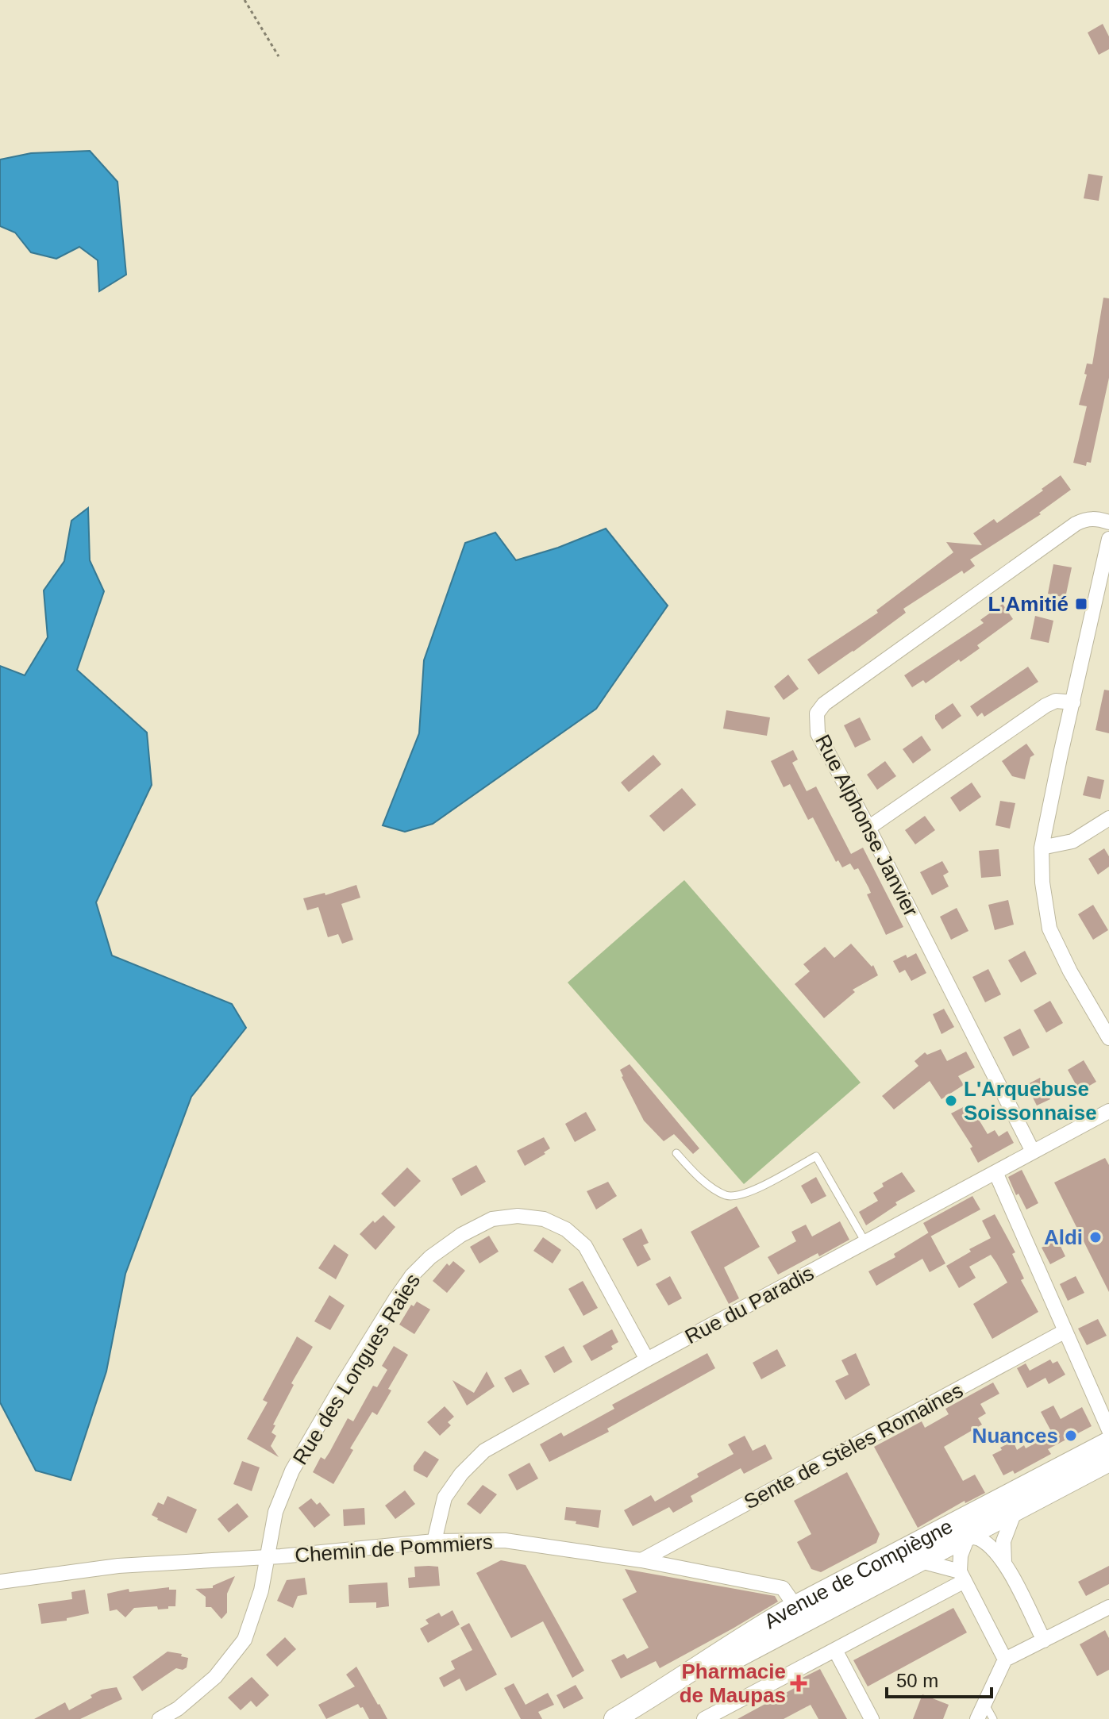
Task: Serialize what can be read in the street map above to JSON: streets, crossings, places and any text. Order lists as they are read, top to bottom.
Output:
{
  "streets": {
    "main road": ["Avenue de Compiègne"],
    "street": [
      "Rue Alphonse Janvier",
      "Rue du Paradis",
      "Rue des Longues Raies",
      "Sente de Stèles Romaines",
      "Chemin de Pommiers"
    ]
  },
  "crossings": [
    ["Rue Alphonse Janvier", "Rue du Paradis"],
    ["Rue du Paradis", "Rue des Longues Raies"],
    ["Rue du Paradis", "Chemin de Pommiers"],
    ["Rue des Longues Raies", "Chemin de Pommiers"],
    ["Sente de Stèles Romaines", "Chemin de Pommiers"],
    ["Chemin de Pommiers", "Avenue de Compiègne"]
  ],
  "places": {
    "transit": ["L'Amitié"],
    "other": ["L'Arquebuse Soissonnaise", "Aldi", "Nuances"],
    "health": ["Pharmacie de Maupas"]
  },
  "scale_bar": "50 m"
}
